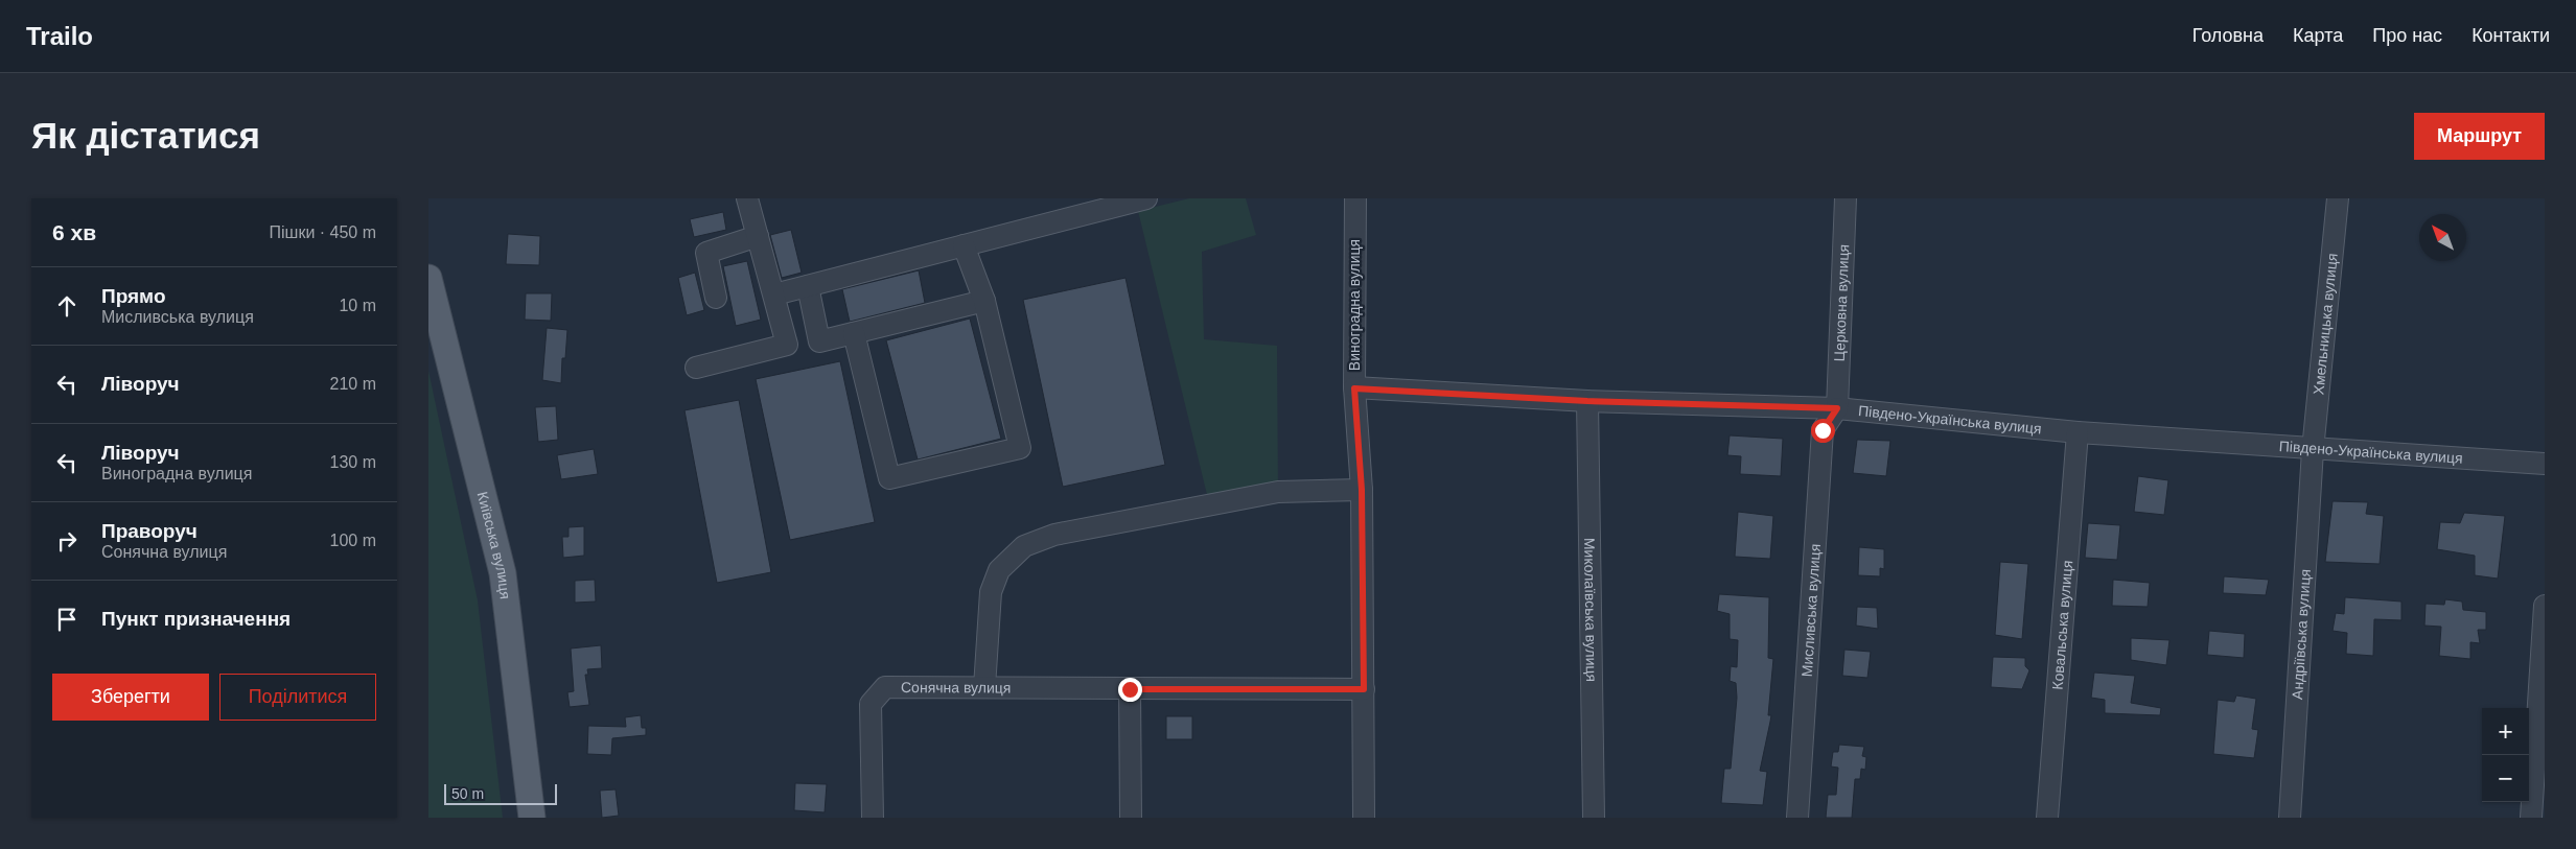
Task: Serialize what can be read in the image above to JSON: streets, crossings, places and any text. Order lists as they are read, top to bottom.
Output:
{
  "streets": {
    "main road": ["Київська вулиця"],
    "street": [
      "Церковна вулиця",
      "Виноградна вулиця",
      "Хмельницька вулиця",
      "Південо-Українська вулиця",
      "Миколаївська вулиця",
      "Мисливська вулиця",
      "Ковальська вулиця",
      "Андріївська вулиця",
      "Сонячна вулиця"
    ]
  },
  "crossings": [
    ["Церковна вулиця", "Південо-Українська вулиця"],
    ["Церковна вулиця", "Мисливська вулиця"],
    ["Виноградна вулиця", "Південо-Українська вулиця"],
    ["Виноградна вулиця", "Сонячна вулиця"],
    ["Хмельницька вулиця", "Південо-Українська вулиця"],
    ["Хмельницька вулиця", "Андріївська вулиця"],
    ["Південо-Українська вулиця", "Миколаївська вулиця"],
    ["Південо-Українська вулиця", "Мисливська вулиця"],
    ["Південо-Українська вулиця", "Ковальська вулиця"],
    ["Південо-Українська вулиця", "Андріївська вулиця"]
  ],
  "scale_bar": "50 m",
  "north": "top left",
  "page": {
    "header": "Trailo",
    "nav": [
      "Головна",
      "Карта",
      "Про нас",
      "Контакти"
    ],
    "buttons": [
      "Маршрут",
      ["Зберегти", "Поділитися"]
    ],
    "title": "Як дістатися",
    "heading": ["6 хв", "Пішки · 450 m"],
    "list": [
      ["Прямо", "Мисливська вулиця", "10 m"],
      ["Ліворуч", "210 m"],
      ["Ліворуч", "Виноградна вулиця", "130 m"],
      ["Праворуч", "Сонячна вулиця", "100 m"],
      "Пункт призначення"
    ],
    "map_buttons": ["+", "−"],
    "scale": "50 m"
  }
}
